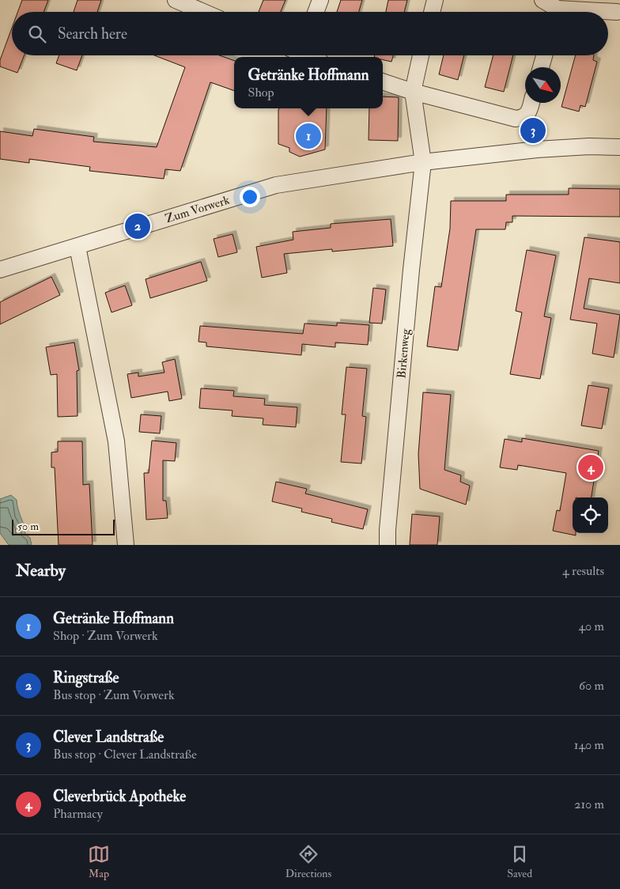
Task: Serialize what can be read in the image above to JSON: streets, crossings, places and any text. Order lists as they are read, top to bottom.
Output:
{
  "streets": {
    "street": ["Zum Vorwerk", "Birkenweg"]
  },
  "crossings": [
    ["Zum Vorwerk", "Birkenweg"]
  ],
  "scale_bar": "50 m",
  "north": "bottom right",
  "page": {
    "search": "Search here",
    "popup": ["Getränke Hoffmann", "Shop"],
    "pins": [
      "3",
      "1",
      "2",
      "4"
    ],
    "scale": "50 m",
    "heading": ["Nearby", "4 results"],
    "list": [
      {
        "mark": "1",
        "name": "Getränke Hoffmann",
        "note": "Shop · Zum Vorwerk",
        "value": "40 m"
      },
      {
        "mark": "2",
        "name": "Ringstraße",
        "note": "Bus stop · Zum Vorwerk",
        "value": "60 m"
      },
      {
        "mark": "3",
        "name": "Clever Landstraße",
        "note": "Bus stop · Clever Landstraße",
        "value": "140 m"
      },
      {
        "mark": "4",
        "name": "Cleverbrück Apotheke",
        "note": "Pharmacy",
        "value": "210 m"
      }
    ],
    "nav": ["Map", "Directions", "Saved"]
  }
}
